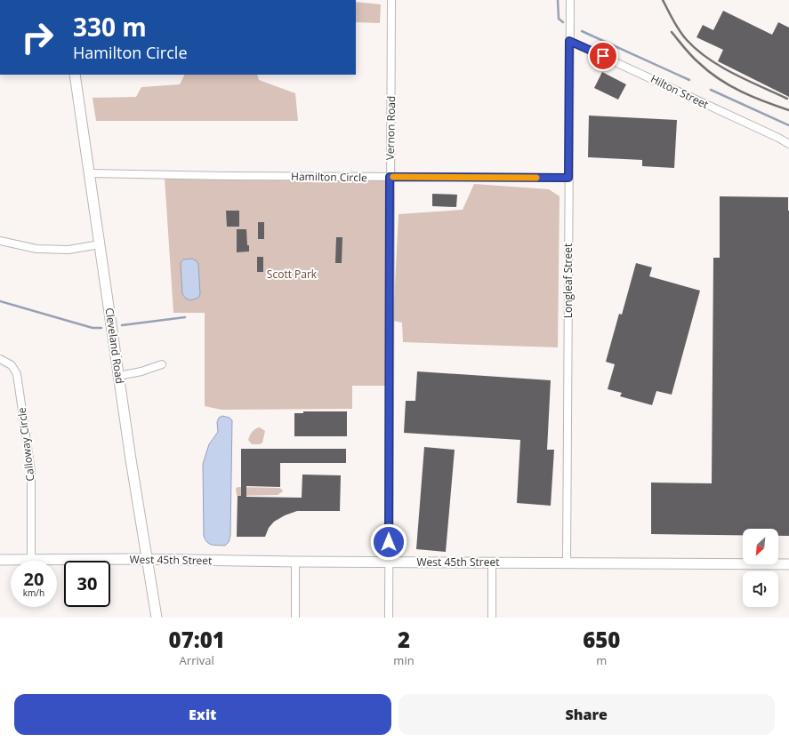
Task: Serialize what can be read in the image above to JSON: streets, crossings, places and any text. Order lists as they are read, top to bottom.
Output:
{
  "streets": {
    "street": [
      "Hilton Street",
      "Vernon Road",
      "Hamilton Circle",
      "Longleaf Street",
      "Cleveland Road",
      "Calloway Circle",
      "West 45th Street"
    ]
  },
  "crossings": [
    ["Hilton Street", "Longleaf Street"],
    ["Vernon Road", "Hamilton Circle"],
    ["Vernon Road", "West 45th Street"],
    ["Hamilton Circle", "Longleaf Street"],
    ["Hamilton Circle", "Cleveland Road"],
    ["Longleaf Street", "West 45th Street"],
    ["Cleveland Road", "West 45th Street"],
    ["Calloway Circle", "West 45th Street"]
  ],
  "parks": ["Scott Park"],
  "north": "bottom left",
  "page": {
    "turn": ["330 m", "Hamilton Circle"],
    "speed": "20 km/h",
    "limit": "30",
    "eta": [
      "07:01",
      "Arrival",
      "2",
      "min",
      "650",
      "m"
    ],
    "buttons": ["Exit", "Share"]
  }
}
